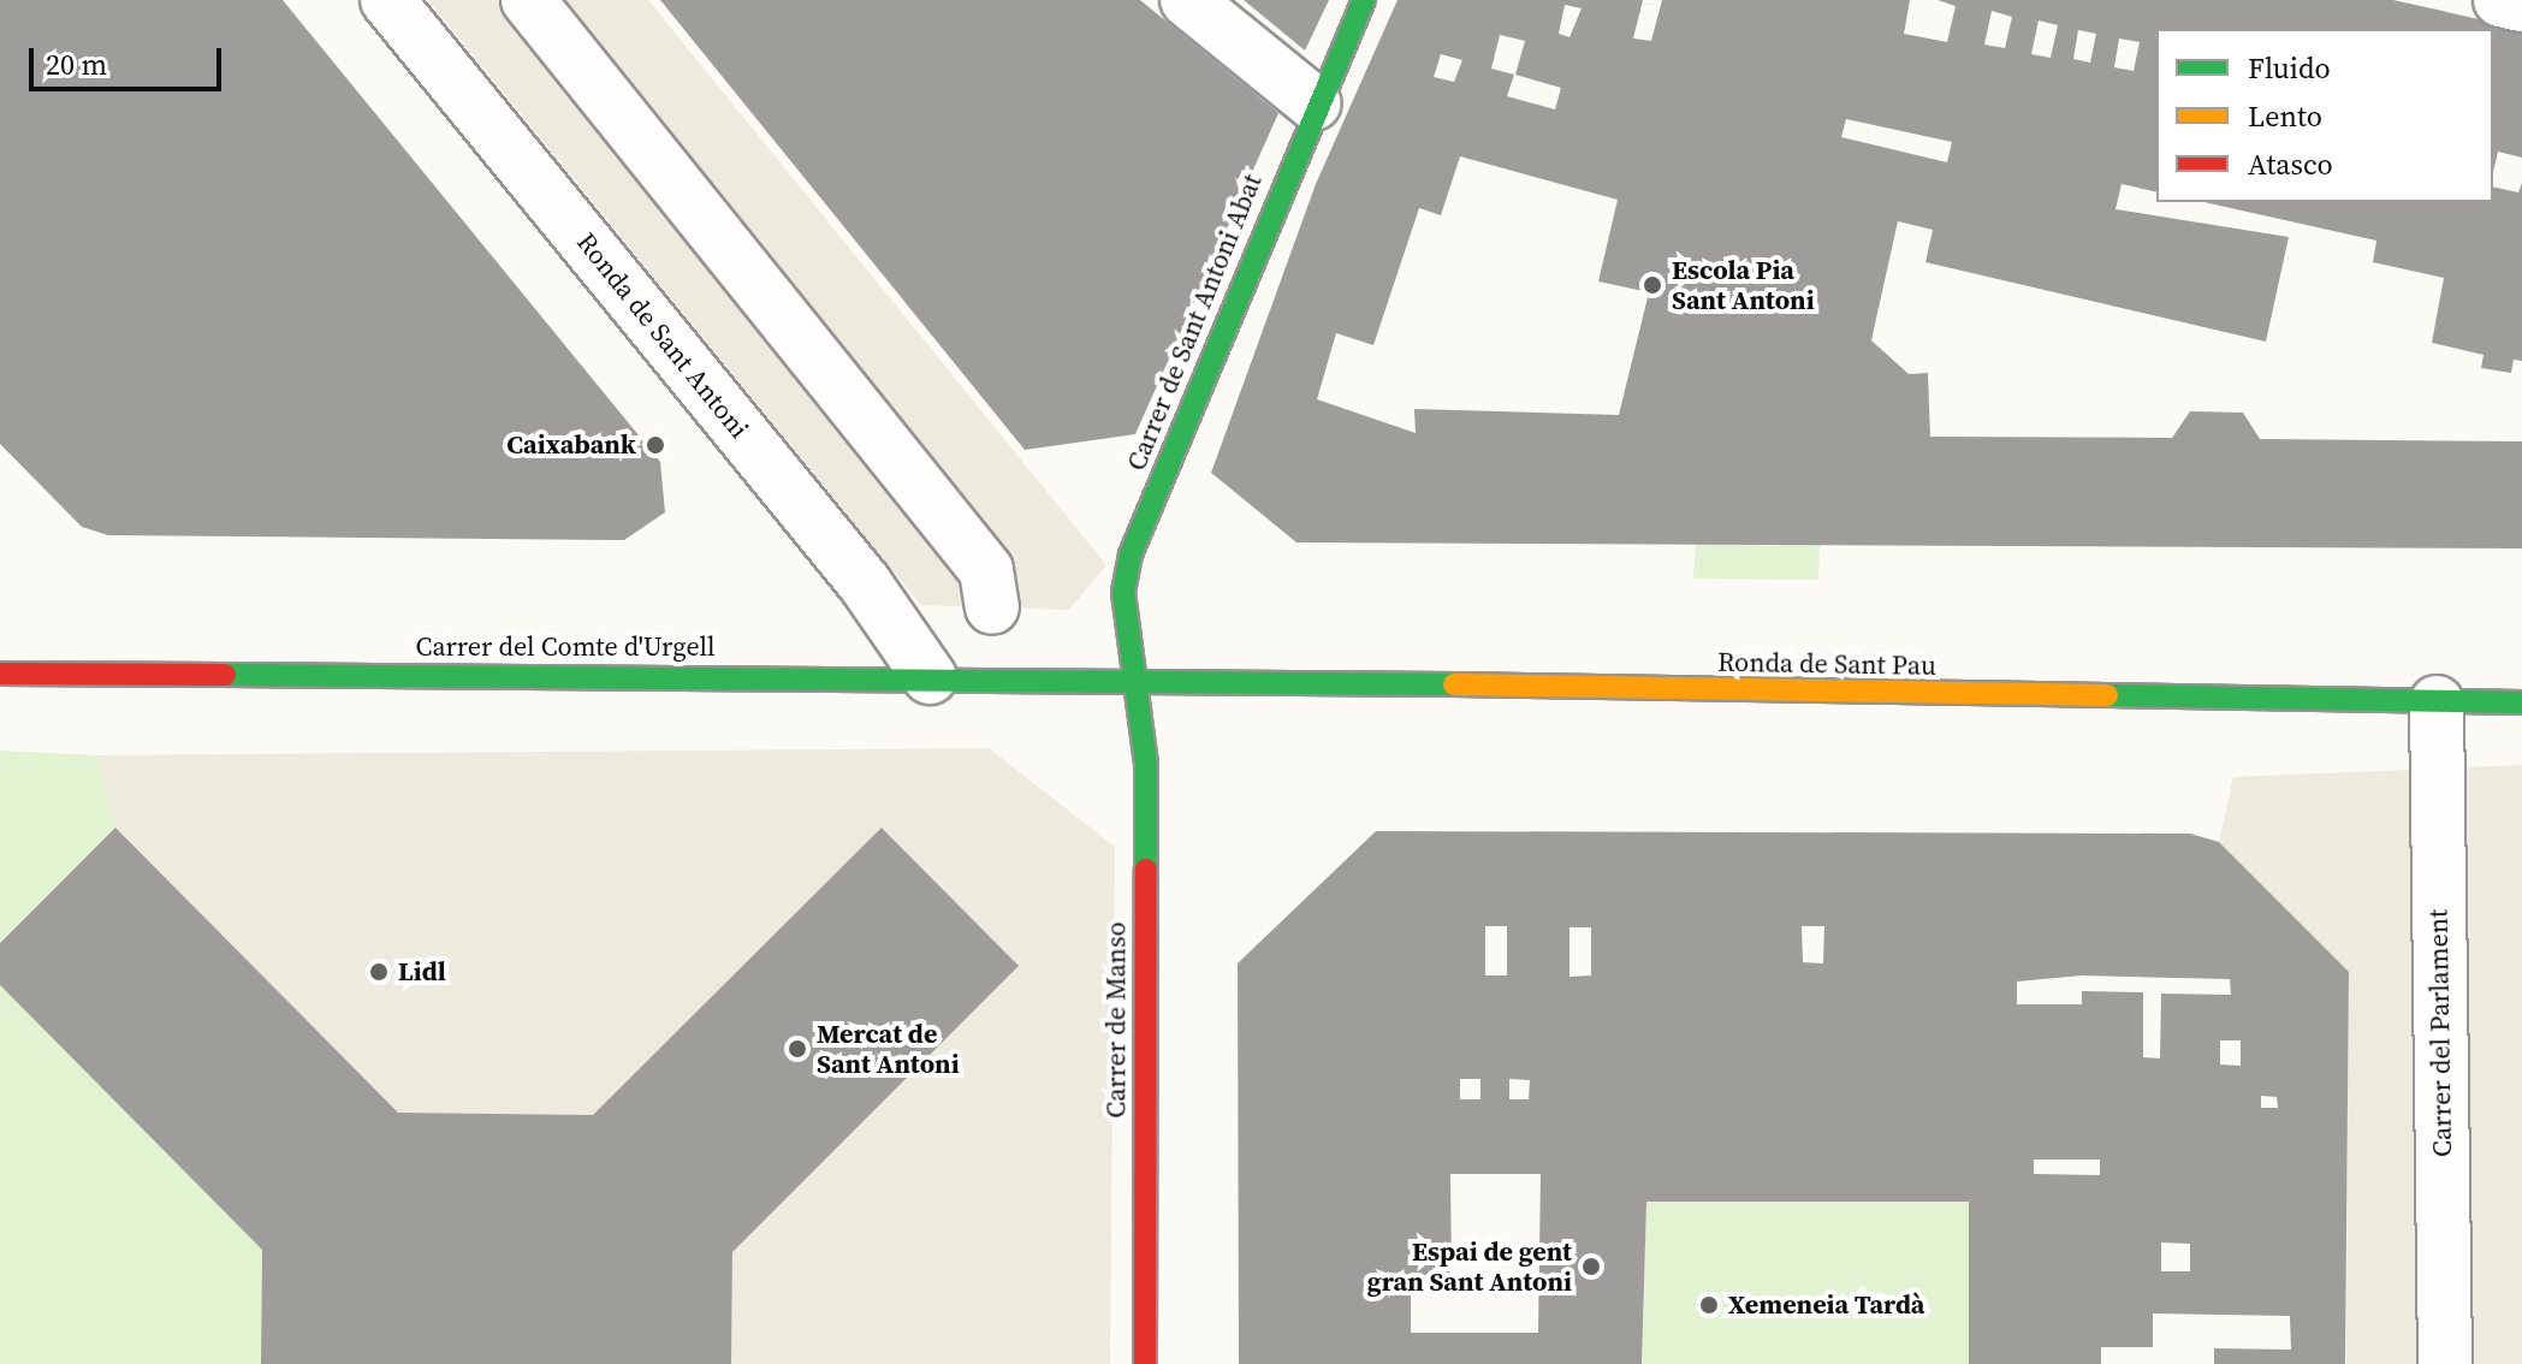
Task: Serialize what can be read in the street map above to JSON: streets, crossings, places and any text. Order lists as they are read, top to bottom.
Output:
{
  "streets": {
    "main road": [
      "Carrer de Sant Antoni Abat",
      "Carrer del Comte d'Urgell",
      "Ronda de Sant Pau",
      "Carrer de Manso"
    ],
    "street": ["Ronda de Sant Antoni", "Carrer del Parlament"]
  },
  "crossings": [
    ["Carrer de Sant Antoni Abat", "Carrer del Comte d'Urgell"],
    ["Carrer de Sant Antoni Abat", "Ronda de Sant Pau"],
    ["Carrer de Sant Antoni Abat", "Carrer de Manso"],
    ["Ronda de Sant Antoni", "Carrer del Comte d'Urgell"],
    ["Carrer del Comte d'Urgell", "Ronda de Sant Pau"],
    ["Carrer del Comte d'Urgell", "Carrer de Manso"],
    ["Ronda de Sant Pau", "Carrer de Manso"],
    ["Ronda de Sant Pau", "Carrer del Parlament"]
  ],
  "places": [
    "Escola Pia Sant Antoni",
    "Caixabank",
    "Lidl",
    "Mercat de Sant Antoni",
    "Espai de gent gran Sant Antoni",
    "Xemeneia Tardà"
  ],
  "legend": ["Fluido", "Lento", "Atasco"],
  "scale_bar": "20 m"
}
